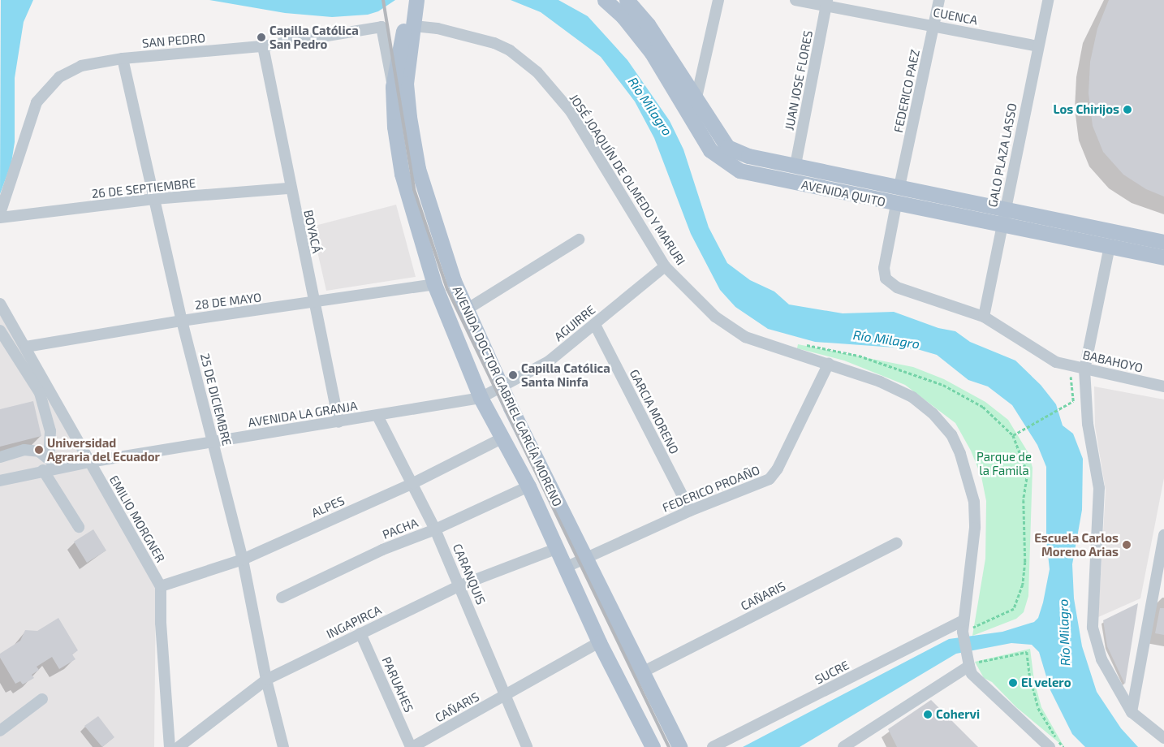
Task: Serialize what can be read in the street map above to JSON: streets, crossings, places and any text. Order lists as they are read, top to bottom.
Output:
{
  "streets": {
    "main road": ["AVENIDA QUITO", "AVENIDA DOCTOR GABRIEL GARCÍA MORENO"],
    "street": [
      "CUENCA",
      "SAN PEDRO",
      "JUAN JOSE FLORES",
      "FEDERICO PAEZ",
      "GALO PLAZA LASSO",
      "JOSÉ JOAQUÍN DE OLMEDO Y MARURI",
      "26 DE SEPTIEMBRE",
      "BOYACÁ",
      "28 DE MAYO",
      "AGUIRRE",
      "BABAHOYO",
      "25 DE DICIEMBRE",
      "GARCIA MORENO",
      "AVENIDA LA GRANJA",
      "FEDERICO PROAÑO",
      "ALPES",
      "EMILIO MORGNER",
      "PACHA",
      "CARANQUIS",
      "CAÑARIS",
      "INGAPIRCA",
      "SUCRE",
      "PARUAHES"
    ]
  },
  "crossings": [
    ["CUENCA", "JUAN JOSE FLORES"],
    ["CUENCA", "FEDERICO PAEZ"],
    ["CUENCA", "GALO PLAZA LASSO"],
    ["SAN PEDRO", "BOYACÁ"],
    ["SAN PEDRO", "AVENIDA DOCTOR GABRIEL GARCÍA MORENO"],
    ["SAN PEDRO", "25 DE DICIEMBRE"],
    ["JUAN JOSE FLORES", "AVENIDA QUITO"],
    ["FEDERICO PAEZ", "AVENIDA QUITO"],
    ["GALO PLAZA LASSO", "AVENIDA QUITO"],
    ["GALO PLAZA LASSO", "BABAHOYO"],
    ["JOSÉ JOAQUÍN DE OLMEDO Y MARURI", "AGUIRRE"],
    ["JOSÉ JOAQUÍN DE OLMEDO Y MARURI", "AVENIDA DOCTOR GABRIEL GARCÍA MORENO"],
    ["JOSÉ JOAQUÍN DE OLMEDO Y MARURI", "FEDERICO PROAÑO"],
    ["JOSÉ JOAQUÍN DE OLMEDO Y MARURI", "SUCRE"],
    ["26 DE SEPTIEMBRE", "BOYACÁ"],
    ["26 DE SEPTIEMBRE", "25 DE DICIEMBRE"],
    ["AVENIDA QUITO", "BABAHOYO"],
    ["BOYACÁ", "28 DE MAYO"],
    ["BOYACÁ", "AVENIDA LA GRANJA"],
    ["28 DE MAYO", "AVENIDA DOCTOR GABRIEL GARCÍA MORENO"],
    ["28 DE MAYO", "25 DE DICIEMBRE"],
    ["28 DE MAYO", "EMILIO MORGNER"],
    ["AGUIRRE", "AVENIDA DOCTOR GABRIEL GARCÍA MORENO"],
    ["AGUIRRE", "GARCIA MORENO"],
    ["AGUIRRE", "AVENIDA LA GRANJA"],
    ["AVENIDA DOCTOR GABRIEL GARCÍA MORENO", "AVENIDA LA GRANJA"],
    ["AVENIDA DOCTOR GABRIEL GARCÍA MORENO", "FEDERICO PROAÑO"],
    ["AVENIDA DOCTOR GABRIEL GARCÍA MORENO", "ALPES"],
    ["AVENIDA DOCTOR GABRIEL GARCÍA MORENO", "PACHA"],
    ["AVENIDA DOCTOR GABRIEL GARCÍA MORENO", "CAÑARIS"],
    ["AVENIDA DOCTOR GABRIEL GARCÍA MORENO", "INGAPIRCA"],
    ["25 DE DICIEMBRE", "AVENIDA LA GRANJA"],
    ["25 DE DICIEMBRE", "ALPES"],
    ["25 DE DICIEMBRE", "INGAPIRCA"],
    ["GARCIA MORENO", "FEDERICO PROAÑO"],
    ["AVENIDA LA GRANJA", "EMILIO MORGNER"],
    ["AVENIDA LA GRANJA", "CARANQUIS"],
    ["ALPES", "EMILIO MORGNER"],
    ["ALPES", "CARANQUIS"],
    ["PACHA", "CARANQUIS"],
    ["CARANQUIS", "CAÑARIS"],
    ["CARANQUIS", "INGAPIRCA"],
    ["CAÑARIS", "PARUAHES"],
    ["INGAPIRCA", "PARUAHES"]
  ],
  "water": ["Río Milagro"],
  "parks": ["Parque de la Famila"],
  "places": [
    "Capilla Católica San Pedro",
    "Los Chirijos",
    "Capilla Católica Santa Ninfa",
    "Universidad Agraria del Ecuador",
    "Escuela Carlos Moreno Arias",
    "El velero",
    "Cohervi"
  ]
}
